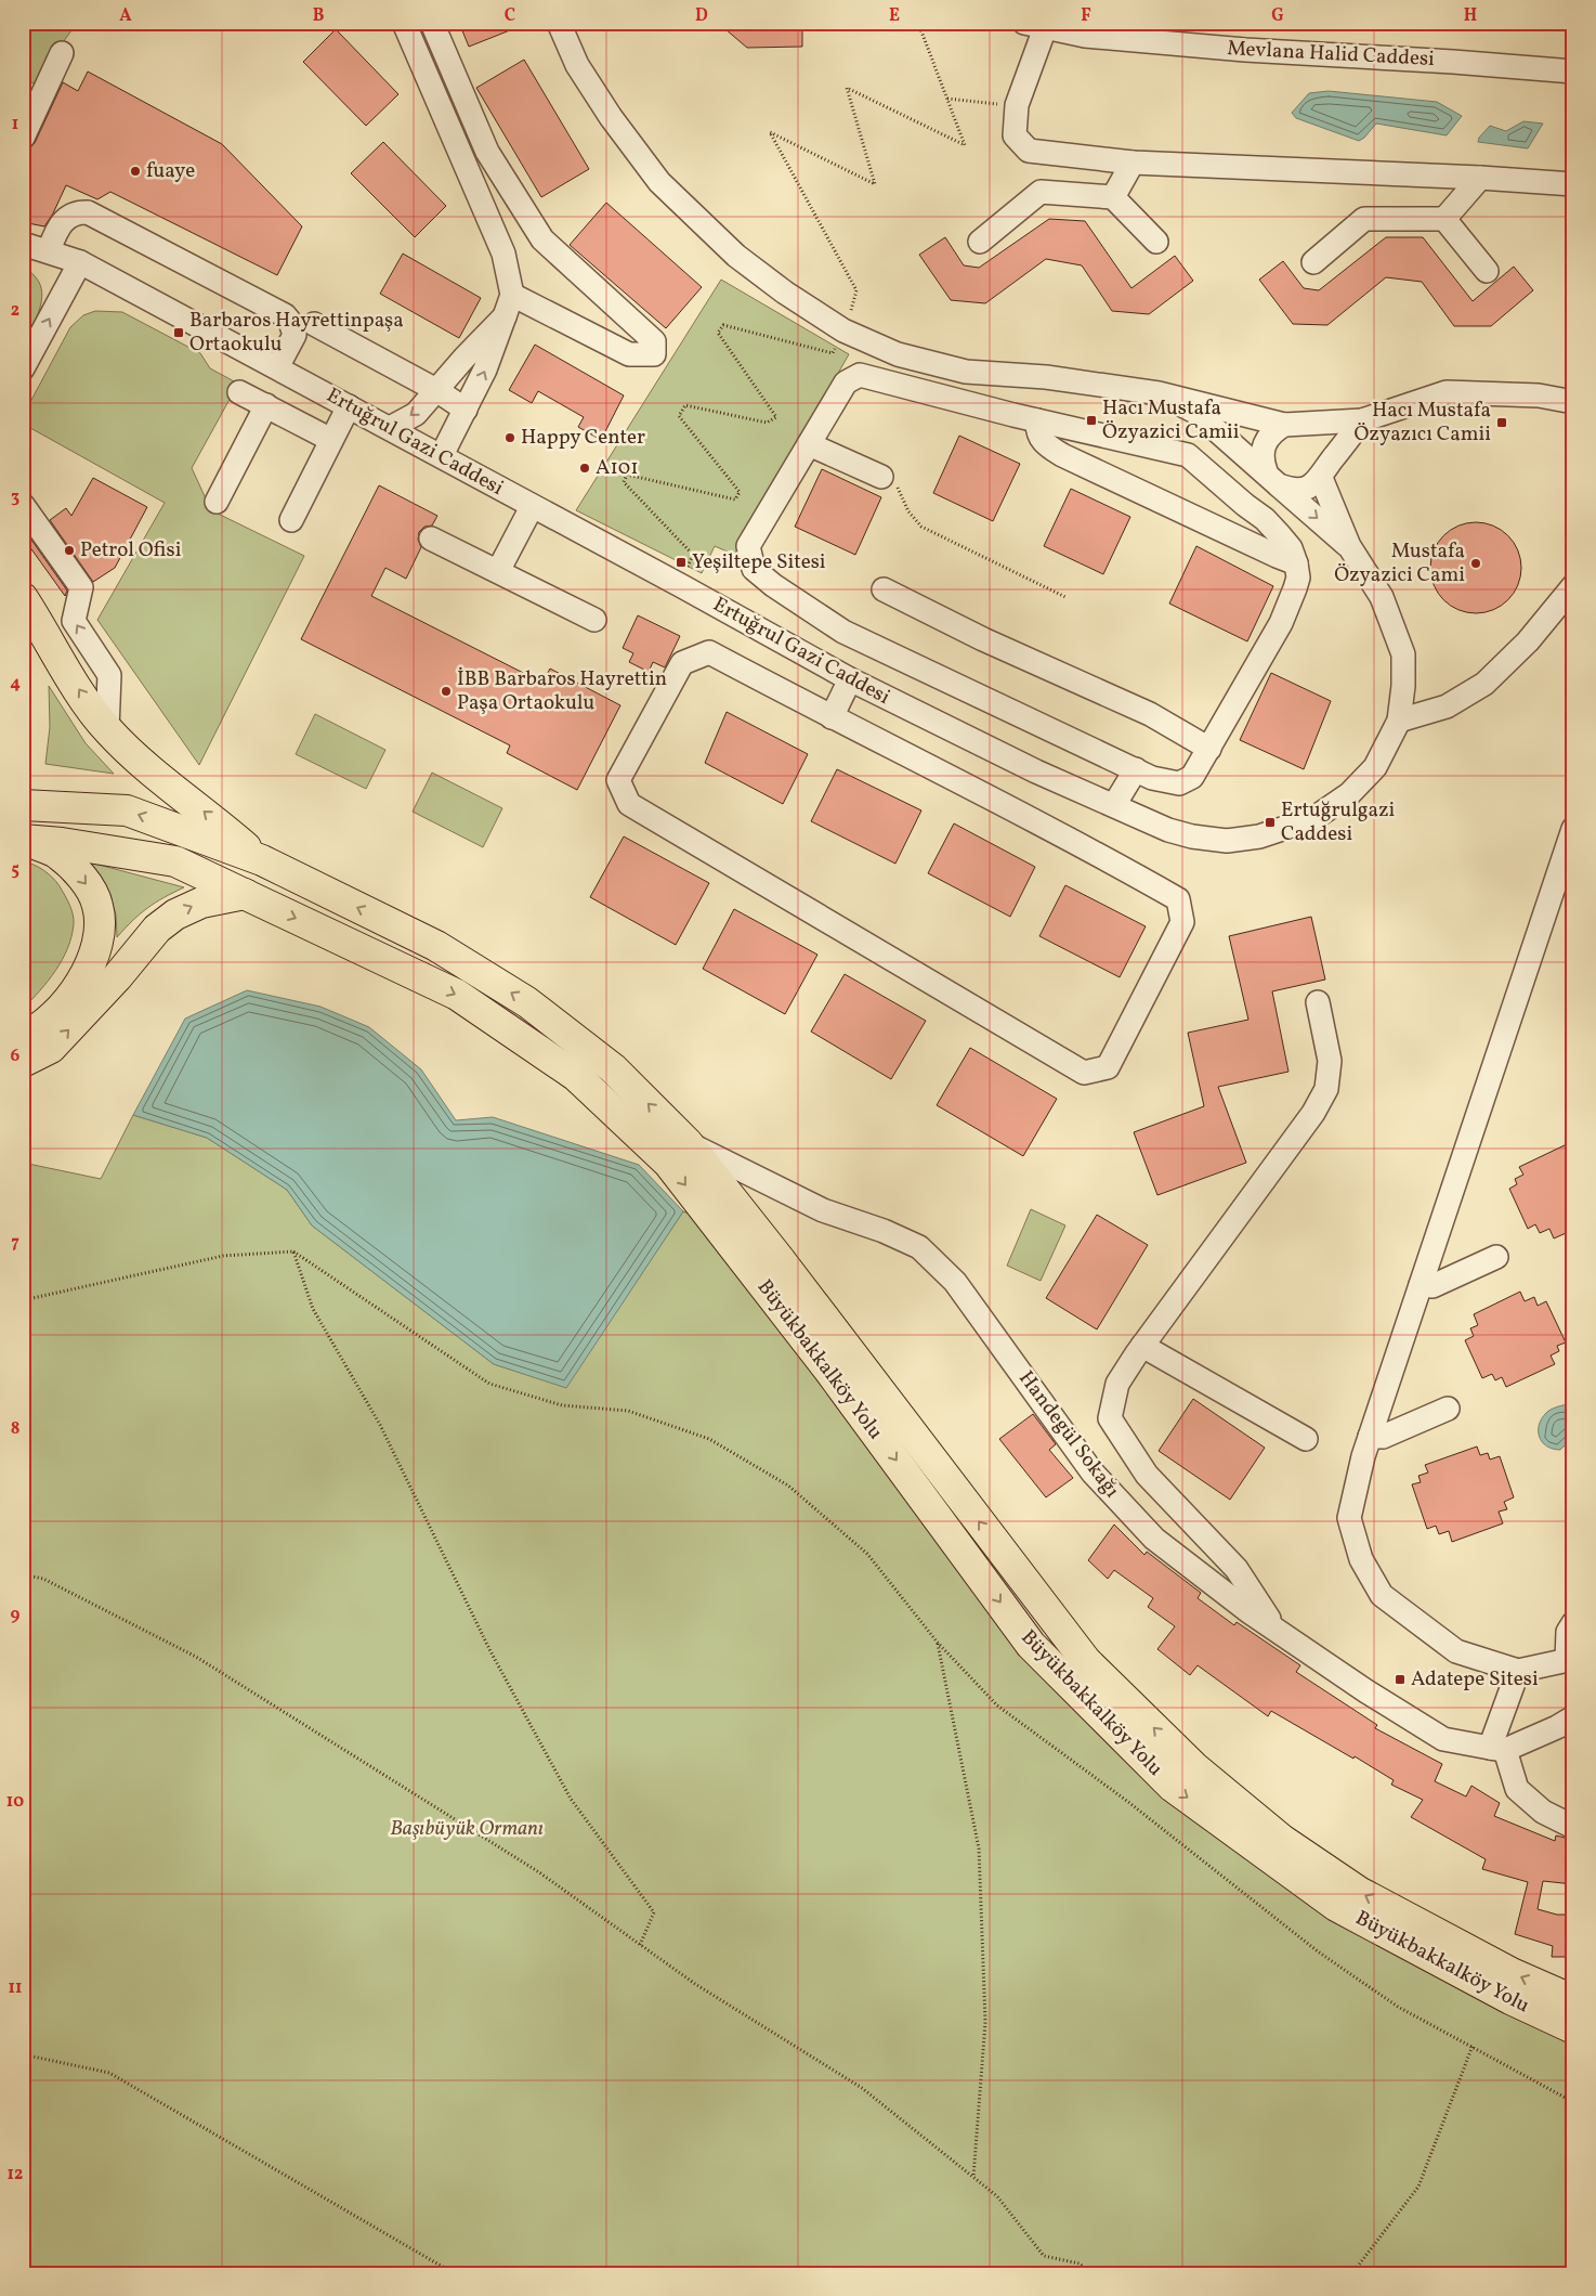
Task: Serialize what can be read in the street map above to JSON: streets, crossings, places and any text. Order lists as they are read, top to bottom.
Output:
{
  "streets": {
    "highway": ["Büyükbakkalköy Yolu"],
    "street": ["Mevlana Halid Caddesi", "Ertuğrul Gazi Caddesi", "Handegül Sokağı"]
  },
  "crossings": [
    ["Büyükbakkalköy Yolu", "Handegül Sokağı"]
  ],
  "parks": ["Başıbüyük Ormanı"],
  "places": {
    "other": [
      "fuaye",
      "Happy Center",
      "A101",
      "Petrol Ofisi",
      "Mustafa Özyazici Cami",
      "İBB Barbaros Hayrettin Paşa Ortaokulu"
    ],
    "transit": [
      "Barbaros Hayrettinpaşa Ortaokulu",
      "Hacı Mustafa Özyazici Camii",
      "Hacı Mustafa Özyazıcı Camii",
      "Yeşiltepe Sitesi",
      "Ertuğrulgazi Caddesi",
      "Adatepe Sitesi"
    ]
  },
  "grid": {
    "columns": [
      "A",
      "B",
      "C",
      "D",
      "E",
      "F",
      "G",
      "H"
    ],
    "rows": [
      "1",
      "2",
      "3",
      "4",
      "5",
      "6",
      "7",
      "8",
      "9",
      "10",
      "11",
      "12"
    ]
  }
}
